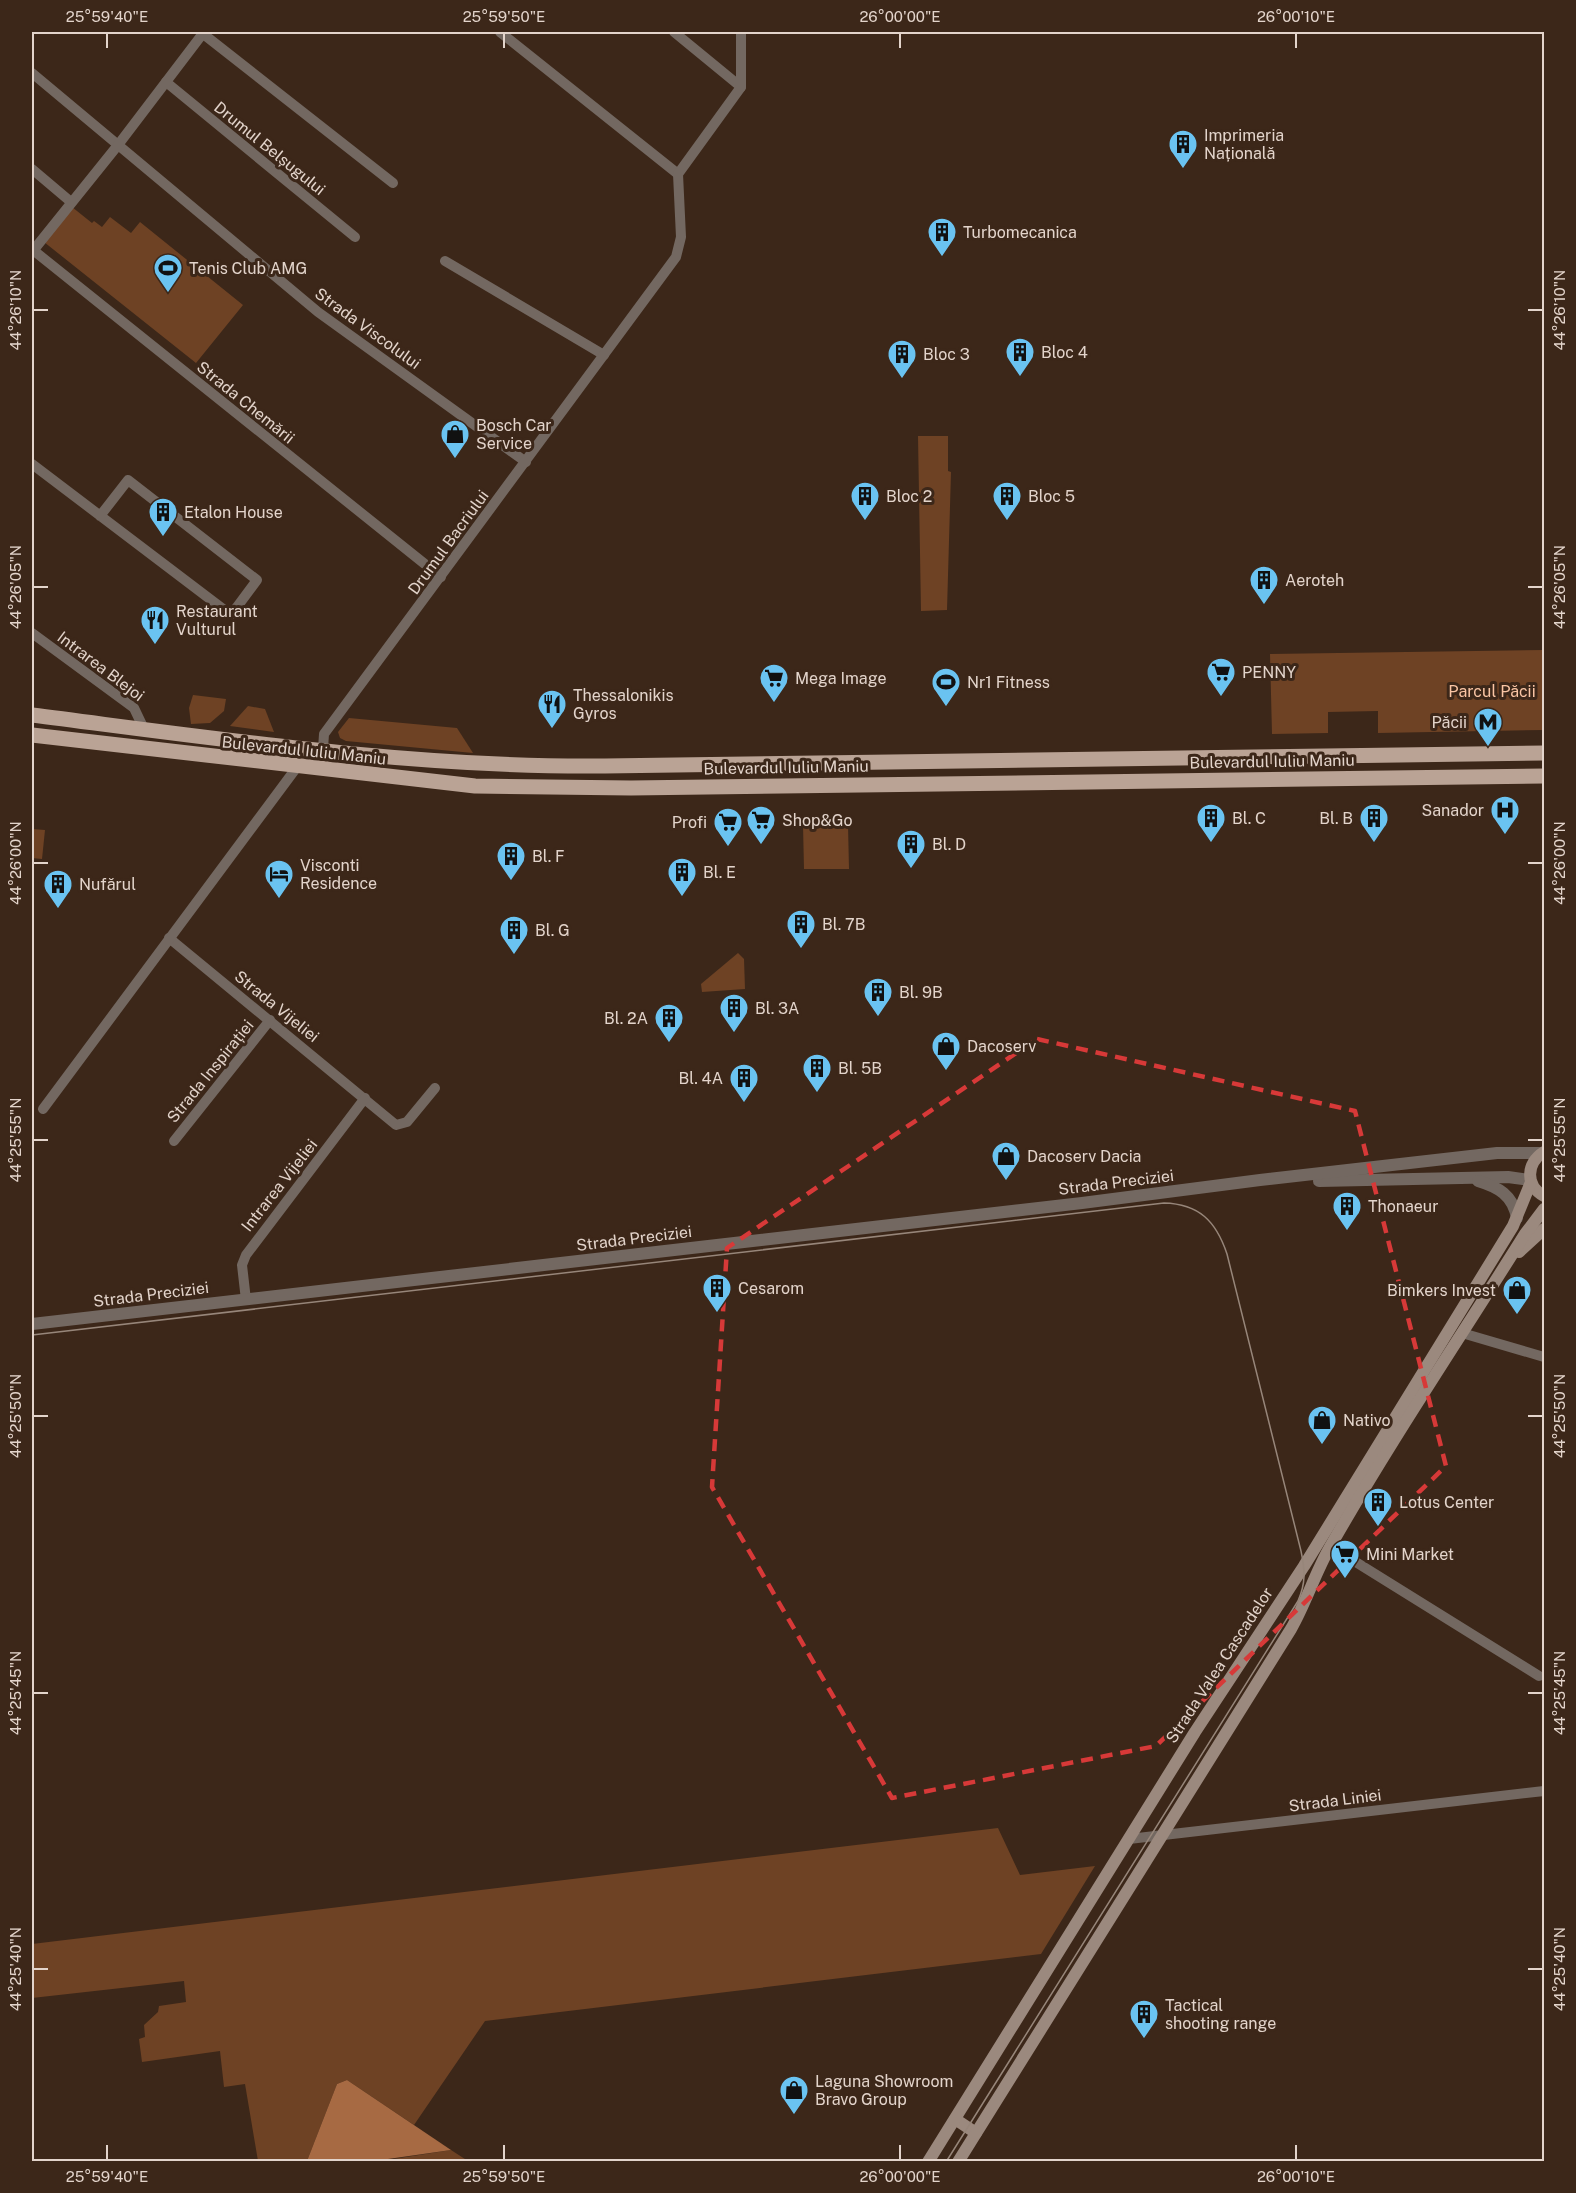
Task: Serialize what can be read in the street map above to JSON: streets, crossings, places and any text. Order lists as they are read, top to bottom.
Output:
{
  "streets": {
    "main road": ["Bulevardul Iuliu Maniu", "Strada Valea Cascadelor"],
    "street": [
      "Drumul Belșugului",
      "Strada Viscolului",
      "Strada Chemării",
      "Drumul Bacriului",
      "Intrarea Blejoi",
      "Strada Vijeliei",
      "Strada Inspirației",
      "Strada Preciziei",
      "Intrarea Vijeliei",
      "Strada Liniei"
    ]
  },
  "crossings": [
    ["Strada Viscolului", "Drumul Bacriului"],
    ["Strada Chemării", "Drumul Bacriului"],
    ["Drumul Bacriului", "Bulevardul Iuliu Maniu"],
    ["Intrarea Blejoi", "Bulevardul Iuliu Maniu"],
    ["Strada Vijeliei", "Strada Inspirației"],
    ["Strada Vijeliei", "Intrarea Vijeliei"],
    ["Strada Preciziei", "Intrarea Vijeliei"],
    ["Strada Preciziei", "Strada Valea Cascadelor"],
    ["Strada Valea Cascadelor", "Strada Liniei"]
  ],
  "parks": ["Parcul Păcii"],
  "places": {
    "building": [
      "Imprimeria Națională",
      "Turbomecanica",
      "Bloc 4",
      "Bloc 3",
      "Bloc 2",
      "Bloc 5",
      "Etalon House",
      "Aeroteh",
      "Bl. C",
      "Bl. B",
      "Bl. D",
      "Bl. F",
      "Bl. E",
      "Nufărul",
      "Bl. 7B",
      "Bl. G",
      "Bl. 9B",
      "Bl. 3A",
      "Bl. 2A",
      "Bl. 5B",
      "Bl. 4A",
      "Thonaeur",
      "Cesarom",
      "Lotus Center",
      "Tactical shooting range"
    ],
    "sports": ["Tenis Club AMG", "Nr1 Fitness"],
    "shop": [
      "Bosch Car Service",
      "Dacoserv",
      "Dacoserv Dacia",
      "Bimkers Invest",
      "Nativo",
      "Laguna Showroom Bravo Group"
    ],
    "restaurant": ["Restaurant Vulturul", "Thessalonikis Gyros"],
    "supermarket": [
      "PENNY",
      "Mega Image",
      "Shop&Go",
      "Profi",
      "Mini Market"
    ],
    "metro station": ["Păcii"],
    "hospital": ["Sanador"],
    "hotel": ["Visconti Residence"]
  },
  "coordinates": [
    "25°59'40\"E",
    "25°59'50\"E",
    "26°00'00\"E",
    "26°00'10\"E",
    "44°26'10\"N",
    "44°26'05\"N",
    "44°26'00\"N",
    "44°25'55\"N",
    "44°25'50\"N",
    "44°25'45\"N",
    "44°25'40\"N"
  ]
}
